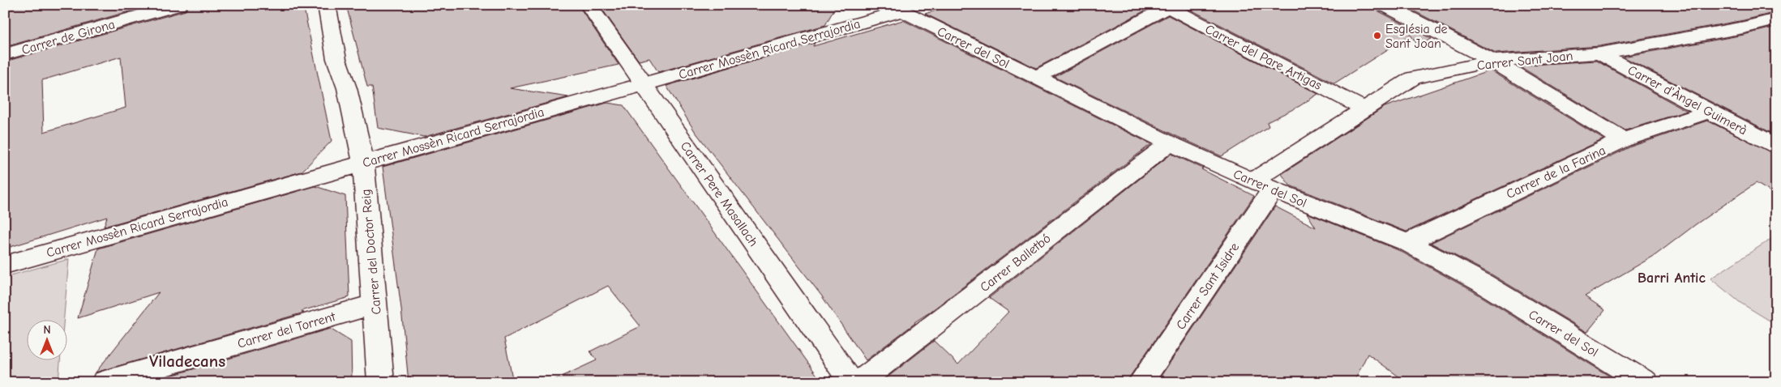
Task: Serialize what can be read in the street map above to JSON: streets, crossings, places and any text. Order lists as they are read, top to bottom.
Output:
{
  "streets": {
    "street": [
      "Carrer de Girona",
      "Carrer del Sol",
      "Carrer Mossèn Ricard Serrajordia",
      "Carrer del Pare Artigas",
      "Carrer Sant Joan",
      "Carrer d'Àngel Guimerà",
      "Carrer de la Farina",
      "Carrer Pere Masallach",
      "Carrer del Doctor Reig",
      "Carrer Balletbó",
      "Carrer Sant Isidre",
      "Carrer del Torrent"
    ]
  },
  "crossings": [
    ["Carrer del Sol", "Carrer Mossèn Ricard Serrajordia"],
    ["Carrer del Sol", "Carrer Sant Joan"],
    ["Carrer del Sol", "Carrer de la Farina"],
    ["Carrer del Sol", "Carrer Balletbó"],
    ["Carrer del Sol", "Carrer Sant Isidre"],
    ["Carrer Mossèn Ricard Serrajordia", "Carrer Pere Masallach"],
    ["Carrer Mossèn Ricard Serrajordia", "Carrer del Doctor Reig"],
    ["Carrer del Pare Artigas", "Carrer Sant Joan"],
    ["Carrer Sant Joan", "Carrer d'Àngel Guimerà"],
    ["Carrer Sant Joan", "Carrer Sant Isidre"],
    ["Carrer d'Àngel Guimerà", "Carrer de la Farina"],
    ["Carrer del Doctor Reig", "Carrer del Torrent"]
  ],
  "districts": ["Barri Antic", "Viladecans"],
  "places": ["Església de Sant Joan"],
  "north": "top"
}
